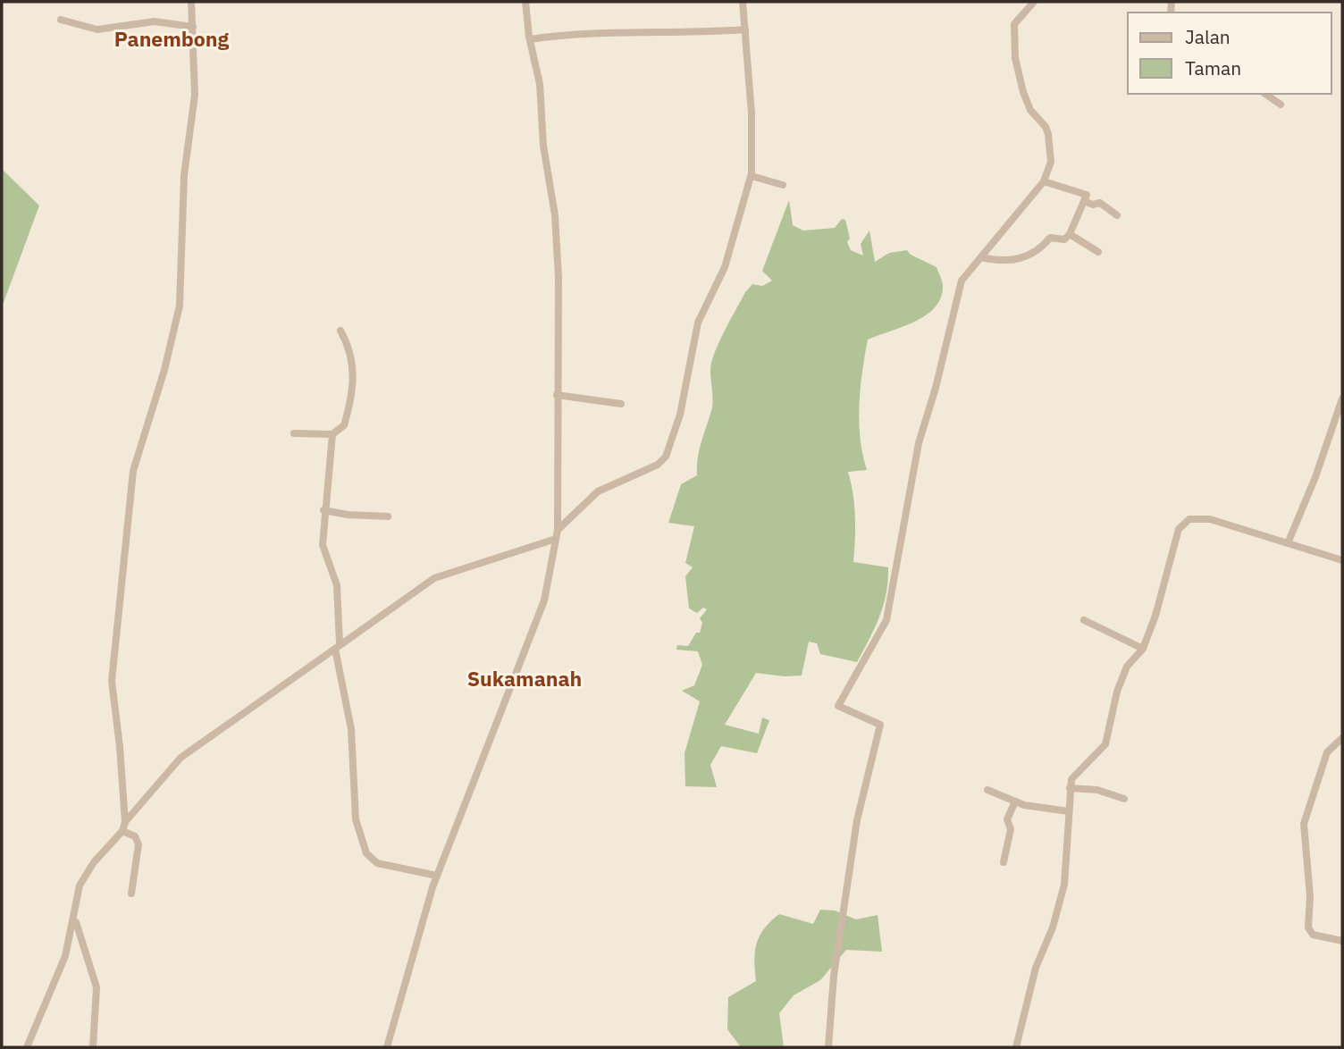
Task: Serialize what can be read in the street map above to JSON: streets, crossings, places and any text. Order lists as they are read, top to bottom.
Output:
{
  "districts": ["Panembong", "Sukamanah"],
  "legend": ["Jalan", "Taman"]
}
